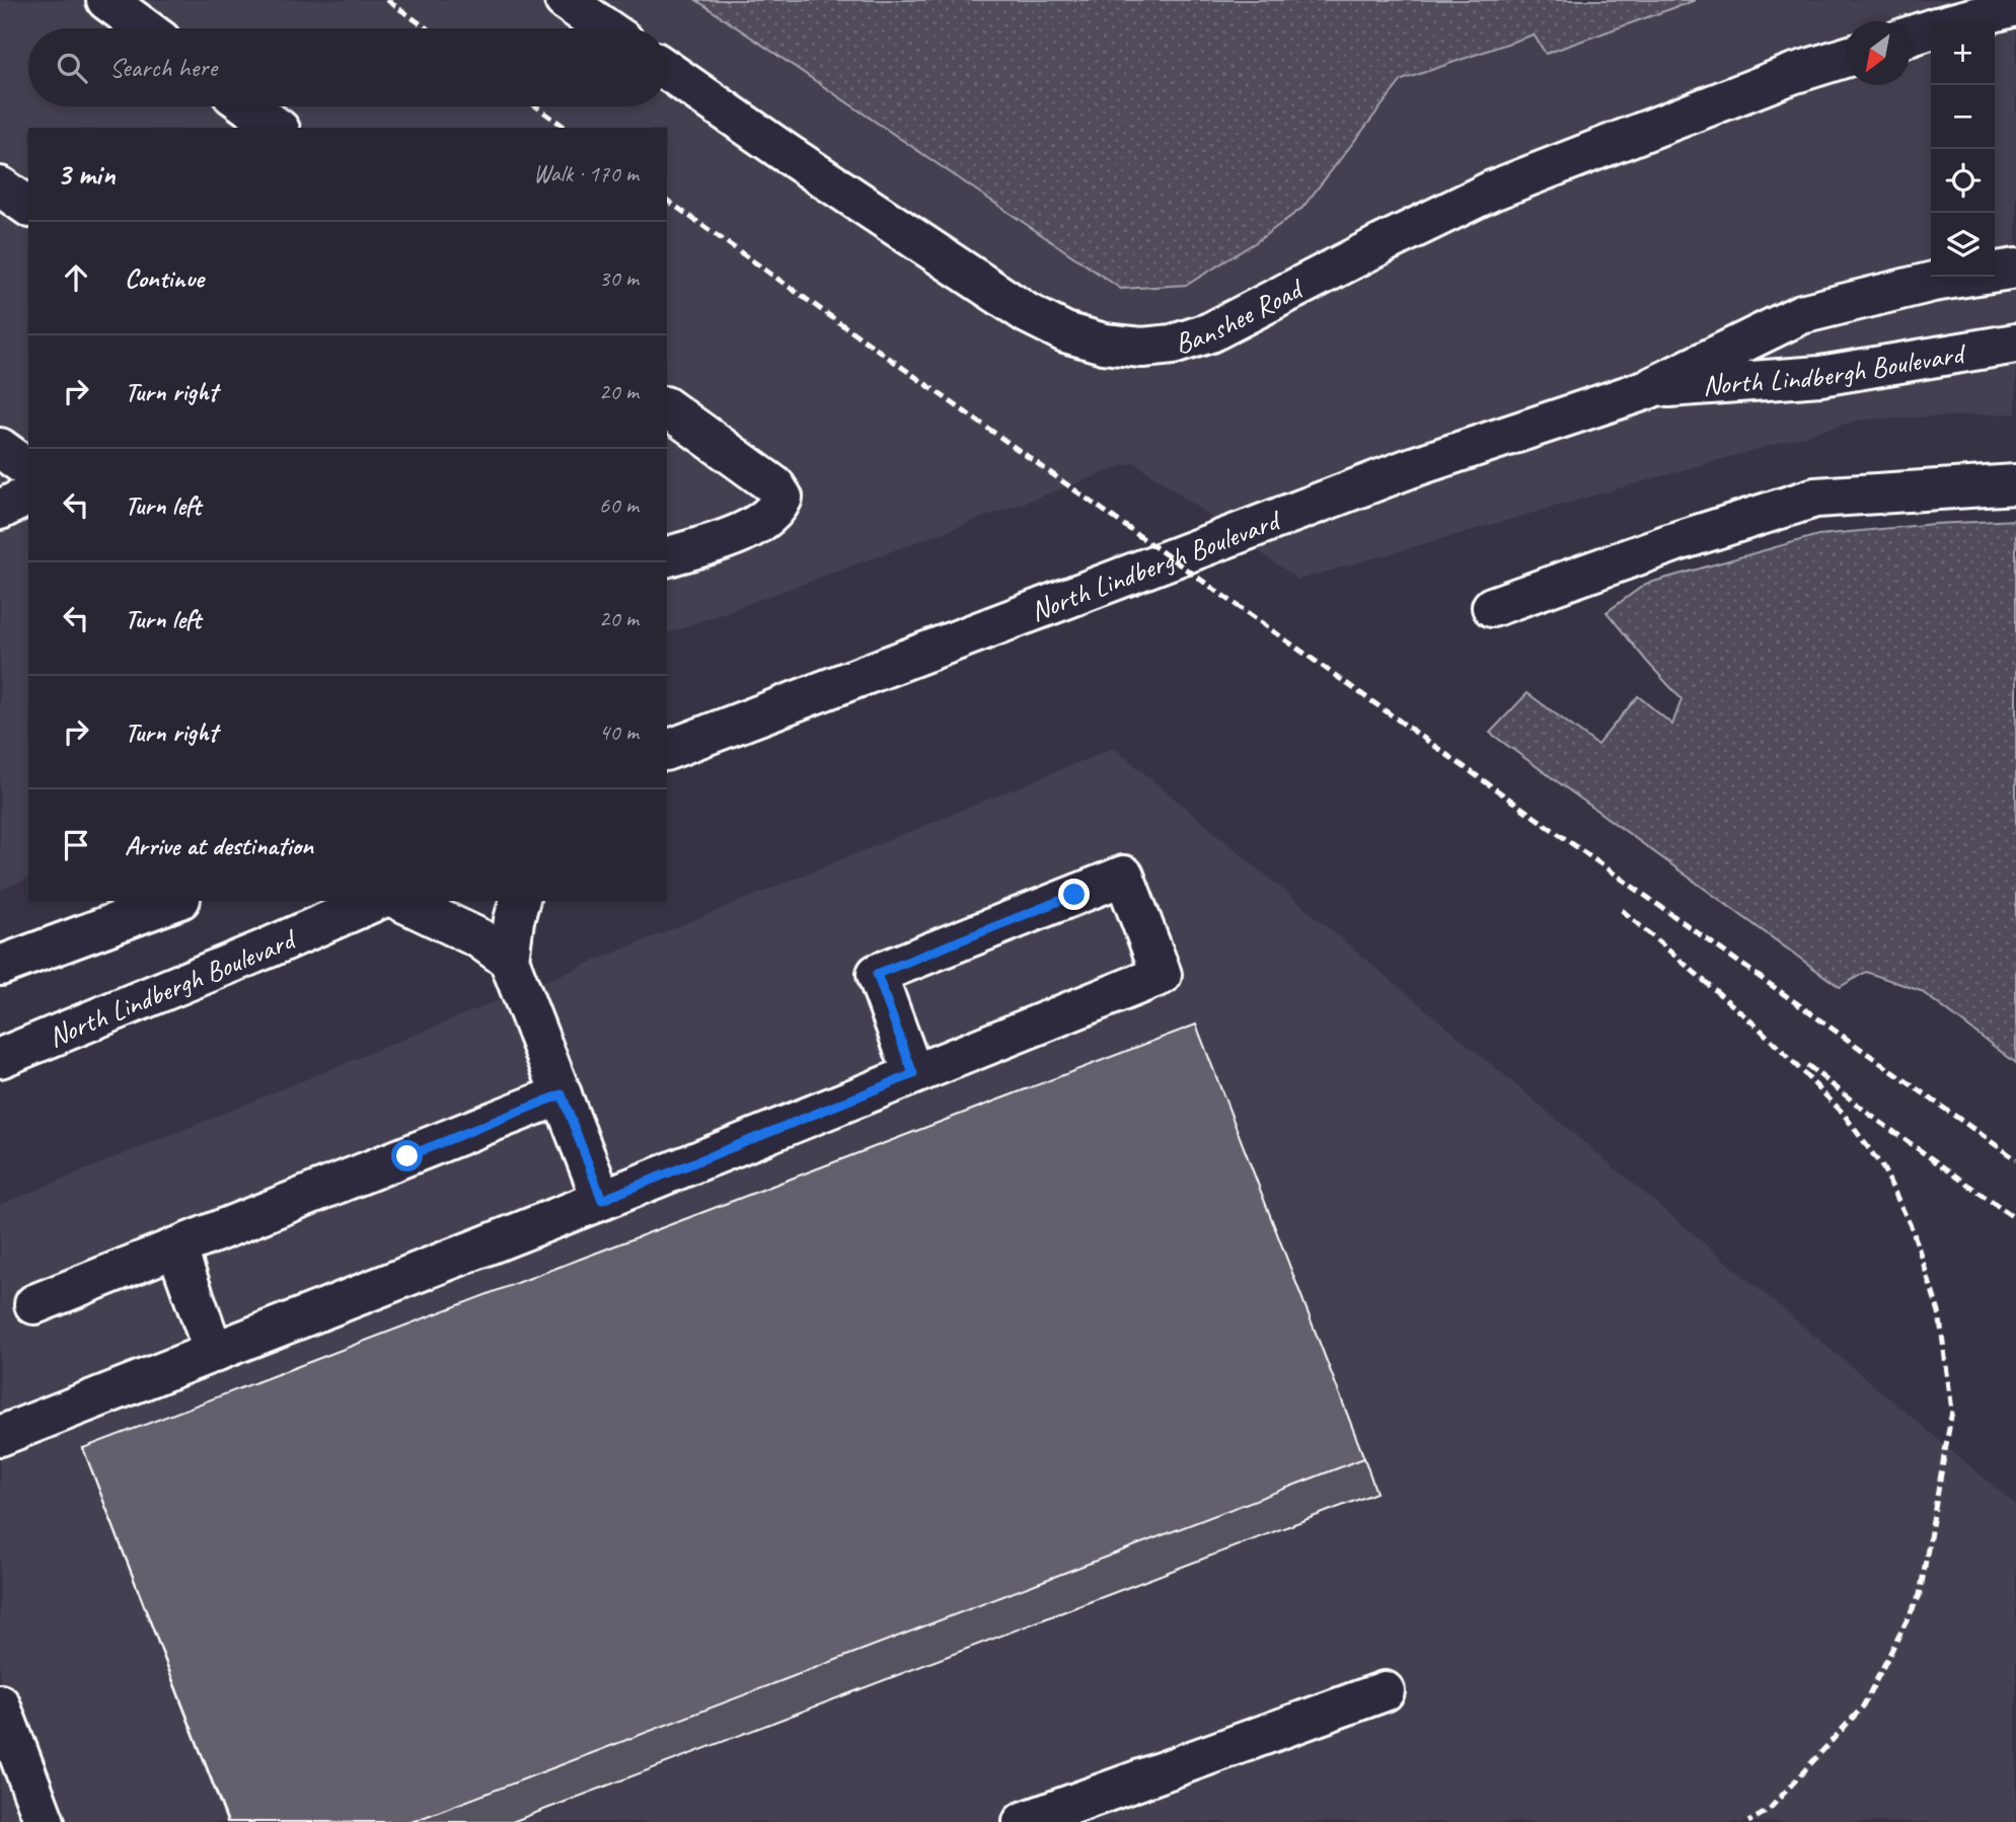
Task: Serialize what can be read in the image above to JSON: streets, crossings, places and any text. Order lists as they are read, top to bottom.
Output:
{
  "streets": {
    "main road": ["Banshee Road", "North Lindbergh Boulevard"]
  },
  "north": "bottom left",
  "page": {
    "map_buttons": ["+", "−"],
    "search": "Search here",
    "heading": ["3 min", "Walk · 170 m"],
    "list": [
      ["Continue", "30 m"],
      ["Turn right", "20 m"],
      ["Turn left", "60 m"],
      ["Turn left", "20 m"],
      ["Turn right", "40 m"],
      "Arrive at destination"
    ]
  }
}
